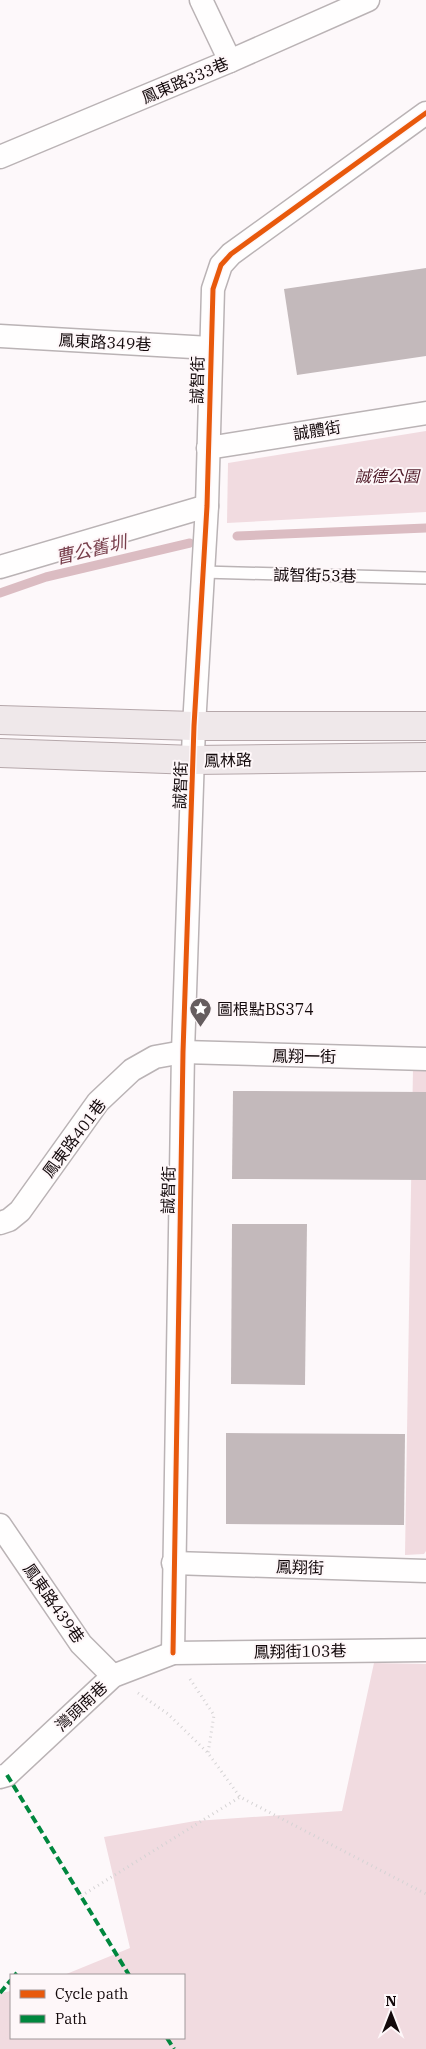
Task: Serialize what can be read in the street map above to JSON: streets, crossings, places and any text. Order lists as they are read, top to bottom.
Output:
{
  "streets": {
    "main road": ["鳳林路"],
    "street": [
      "鳳東路333巷",
      "鳳東路349巷",
      "誠智街",
      "誠體街",
      "鳳翔一街",
      "鳳東路401巷",
      "鳳翔街",
      "鳳東路439巷",
      "鳳翔街103巷",
      "灣頭南巷"
    ],
    "lane": ["誠智街53巷"]
  },
  "crossings": [
    ["鳳東路349巷", "誠智街"],
    ["誠智街", "誠體街"],
    ["誠智街", "誠智街53巷"],
    ["誠智街", "鳳林路"],
    ["誠智街", "鳳翔一街"],
    ["誠智街", "鳳東路401巷"],
    ["誠智街", "鳳翔街"],
    ["誠智街", "鳳翔街103巷"],
    ["誠智街", "灣頭南巷"],
    ["鳳翔一街", "鳳東路401巷"],
    ["鳳東路439巷", "灣頭南巷"],
    ["鳳翔街103巷", "灣頭南巷"]
  ],
  "water": ["曹公舊圳"],
  "parks": ["誠德公園"],
  "places": {
    "place": ["圖根點BS374"]
  },
  "legend": ["Cycle path", "Path"],
  "north": "top"
}
